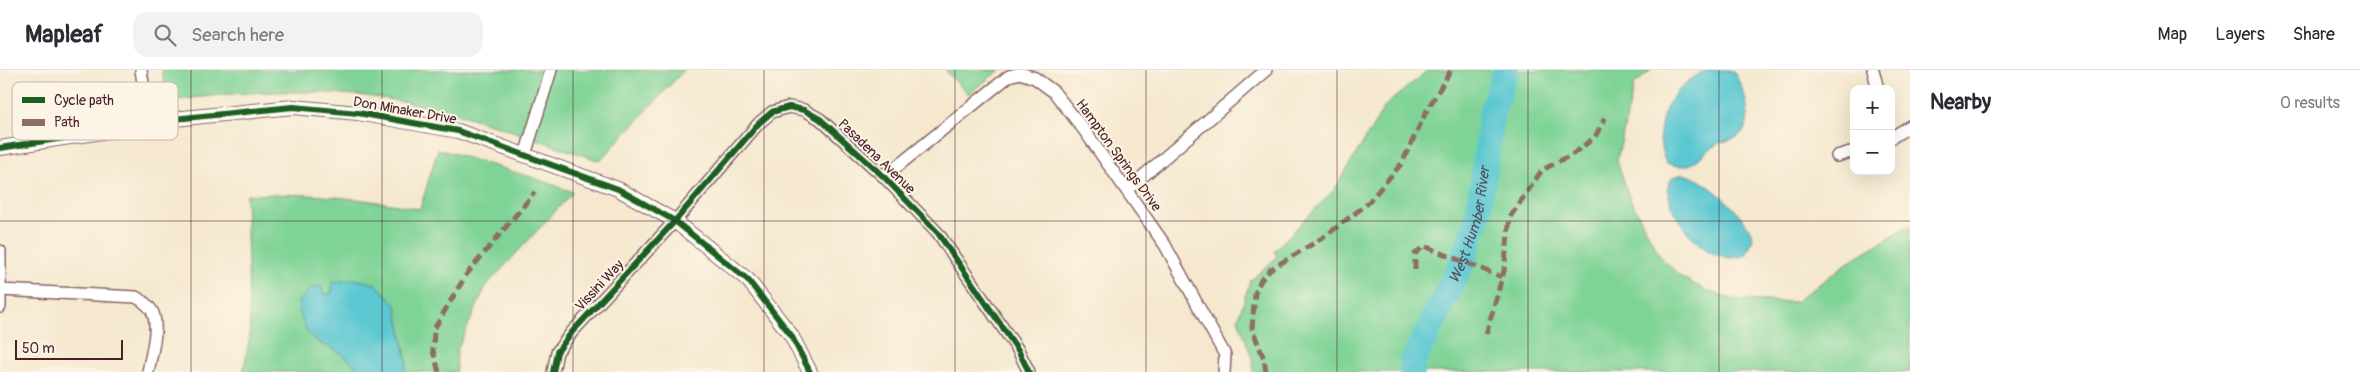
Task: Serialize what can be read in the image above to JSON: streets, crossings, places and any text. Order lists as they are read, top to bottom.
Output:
{
  "streets": {
    "street": [
      "Don Minaker Drive",
      "Hampton Springs Drive",
      "Pasadena Avenue",
      "Vissini Way"
    ]
  },
  "crossings": [
    ["Don Minaker Drive", "Pasadena Avenue"],
    ["Don Minaker Drive", "Vissini Way"],
    ["Hampton Springs Drive", "Pasadena Avenue"],
    ["Pasadena Avenue", "Vissini Way"]
  ],
  "water": ["West Humber River"],
  "legend": ["Cycle path", "Path"],
  "scale_bar": "50 m",
  "page": {
    "header": "Mapleaf",
    "search": "Search here",
    "nav": ["Map", "Layers", "Share"],
    "heading": ["Nearby", "0 results"],
    "map_buttons": ["+", "−"],
    "scale": "50 m"
  }
}
